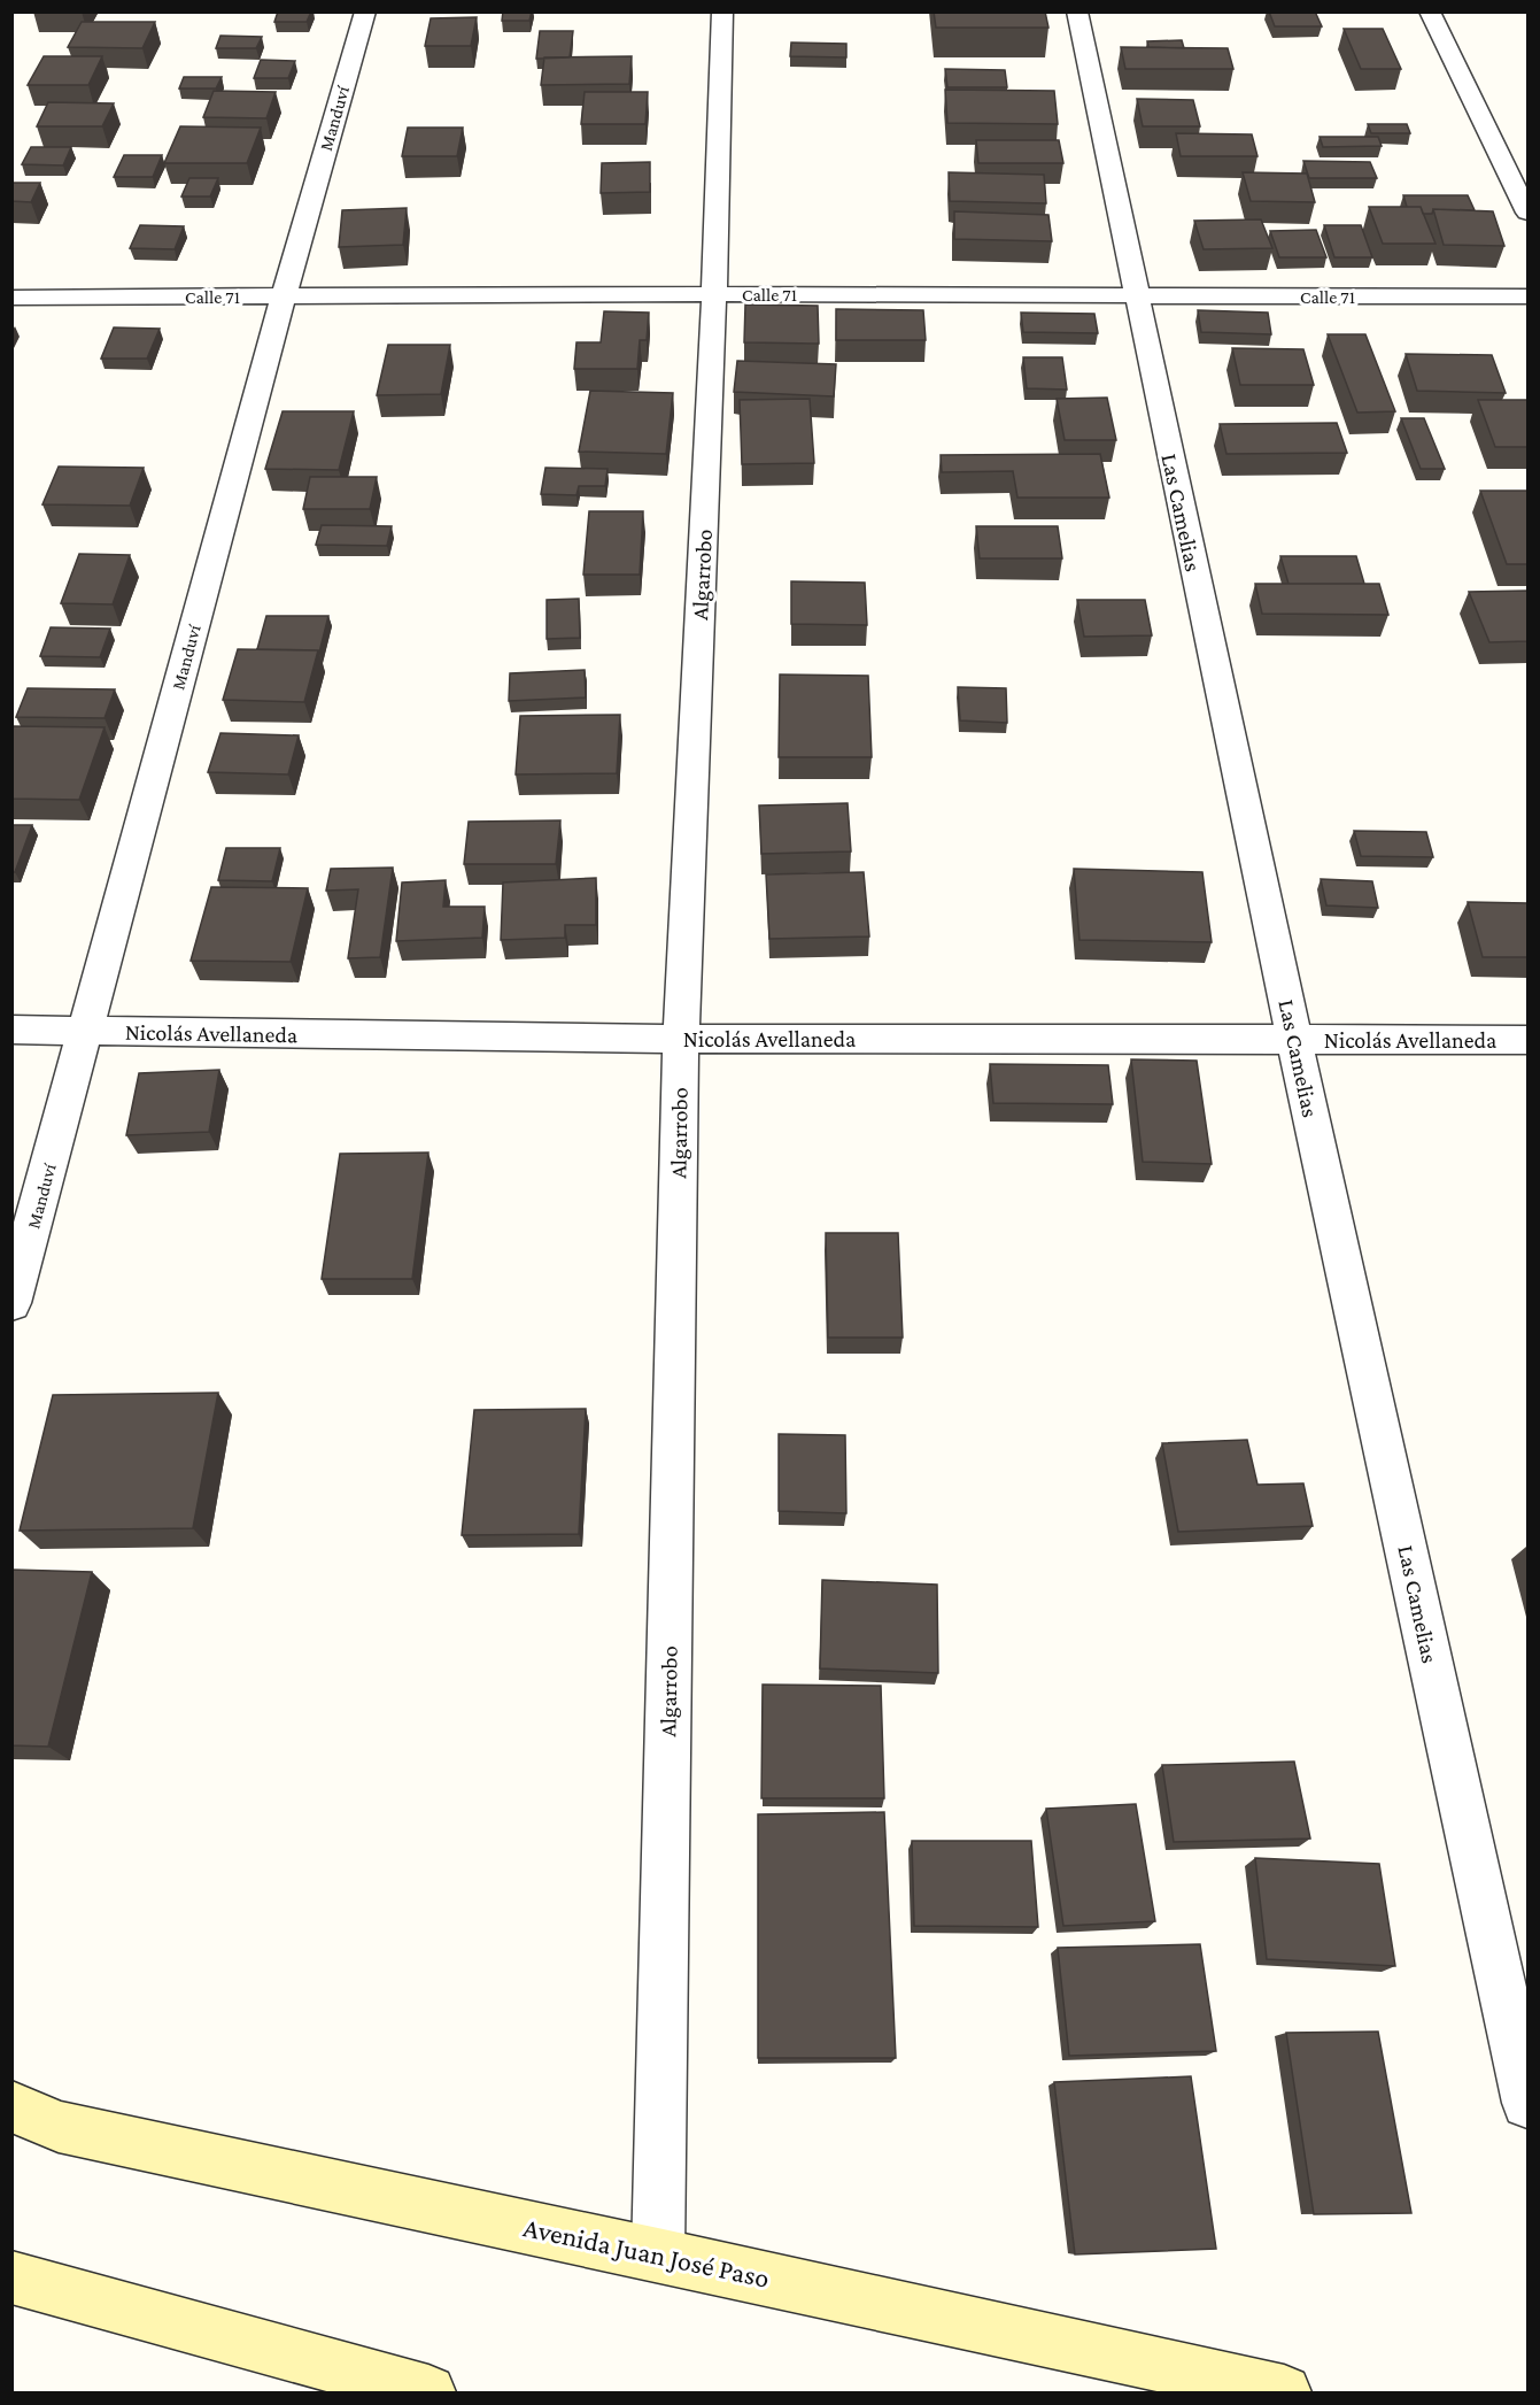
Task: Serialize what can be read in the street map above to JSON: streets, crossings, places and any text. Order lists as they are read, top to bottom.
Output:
{
  "streets": {
    "main road": ["Avenida Juan José Paso"],
    "street": [
      "Manduví",
      "Calle 71",
      "Las Camelias",
      "Algarrobo",
      "Nicolás Avellaneda"
    ]
  },
  "crossings": [
    ["Manduví", "Calle 71"],
    ["Manduví", "Nicolás Avellaneda"],
    ["Calle 71", "Las Camelias"],
    ["Calle 71", "Algarrobo"],
    ["Las Camelias", "Nicolás Avellaneda"],
    ["Algarrobo", "Nicolás Avellaneda"],
    ["Algarrobo", "Avenida Juan José Paso"]
  ]
}
